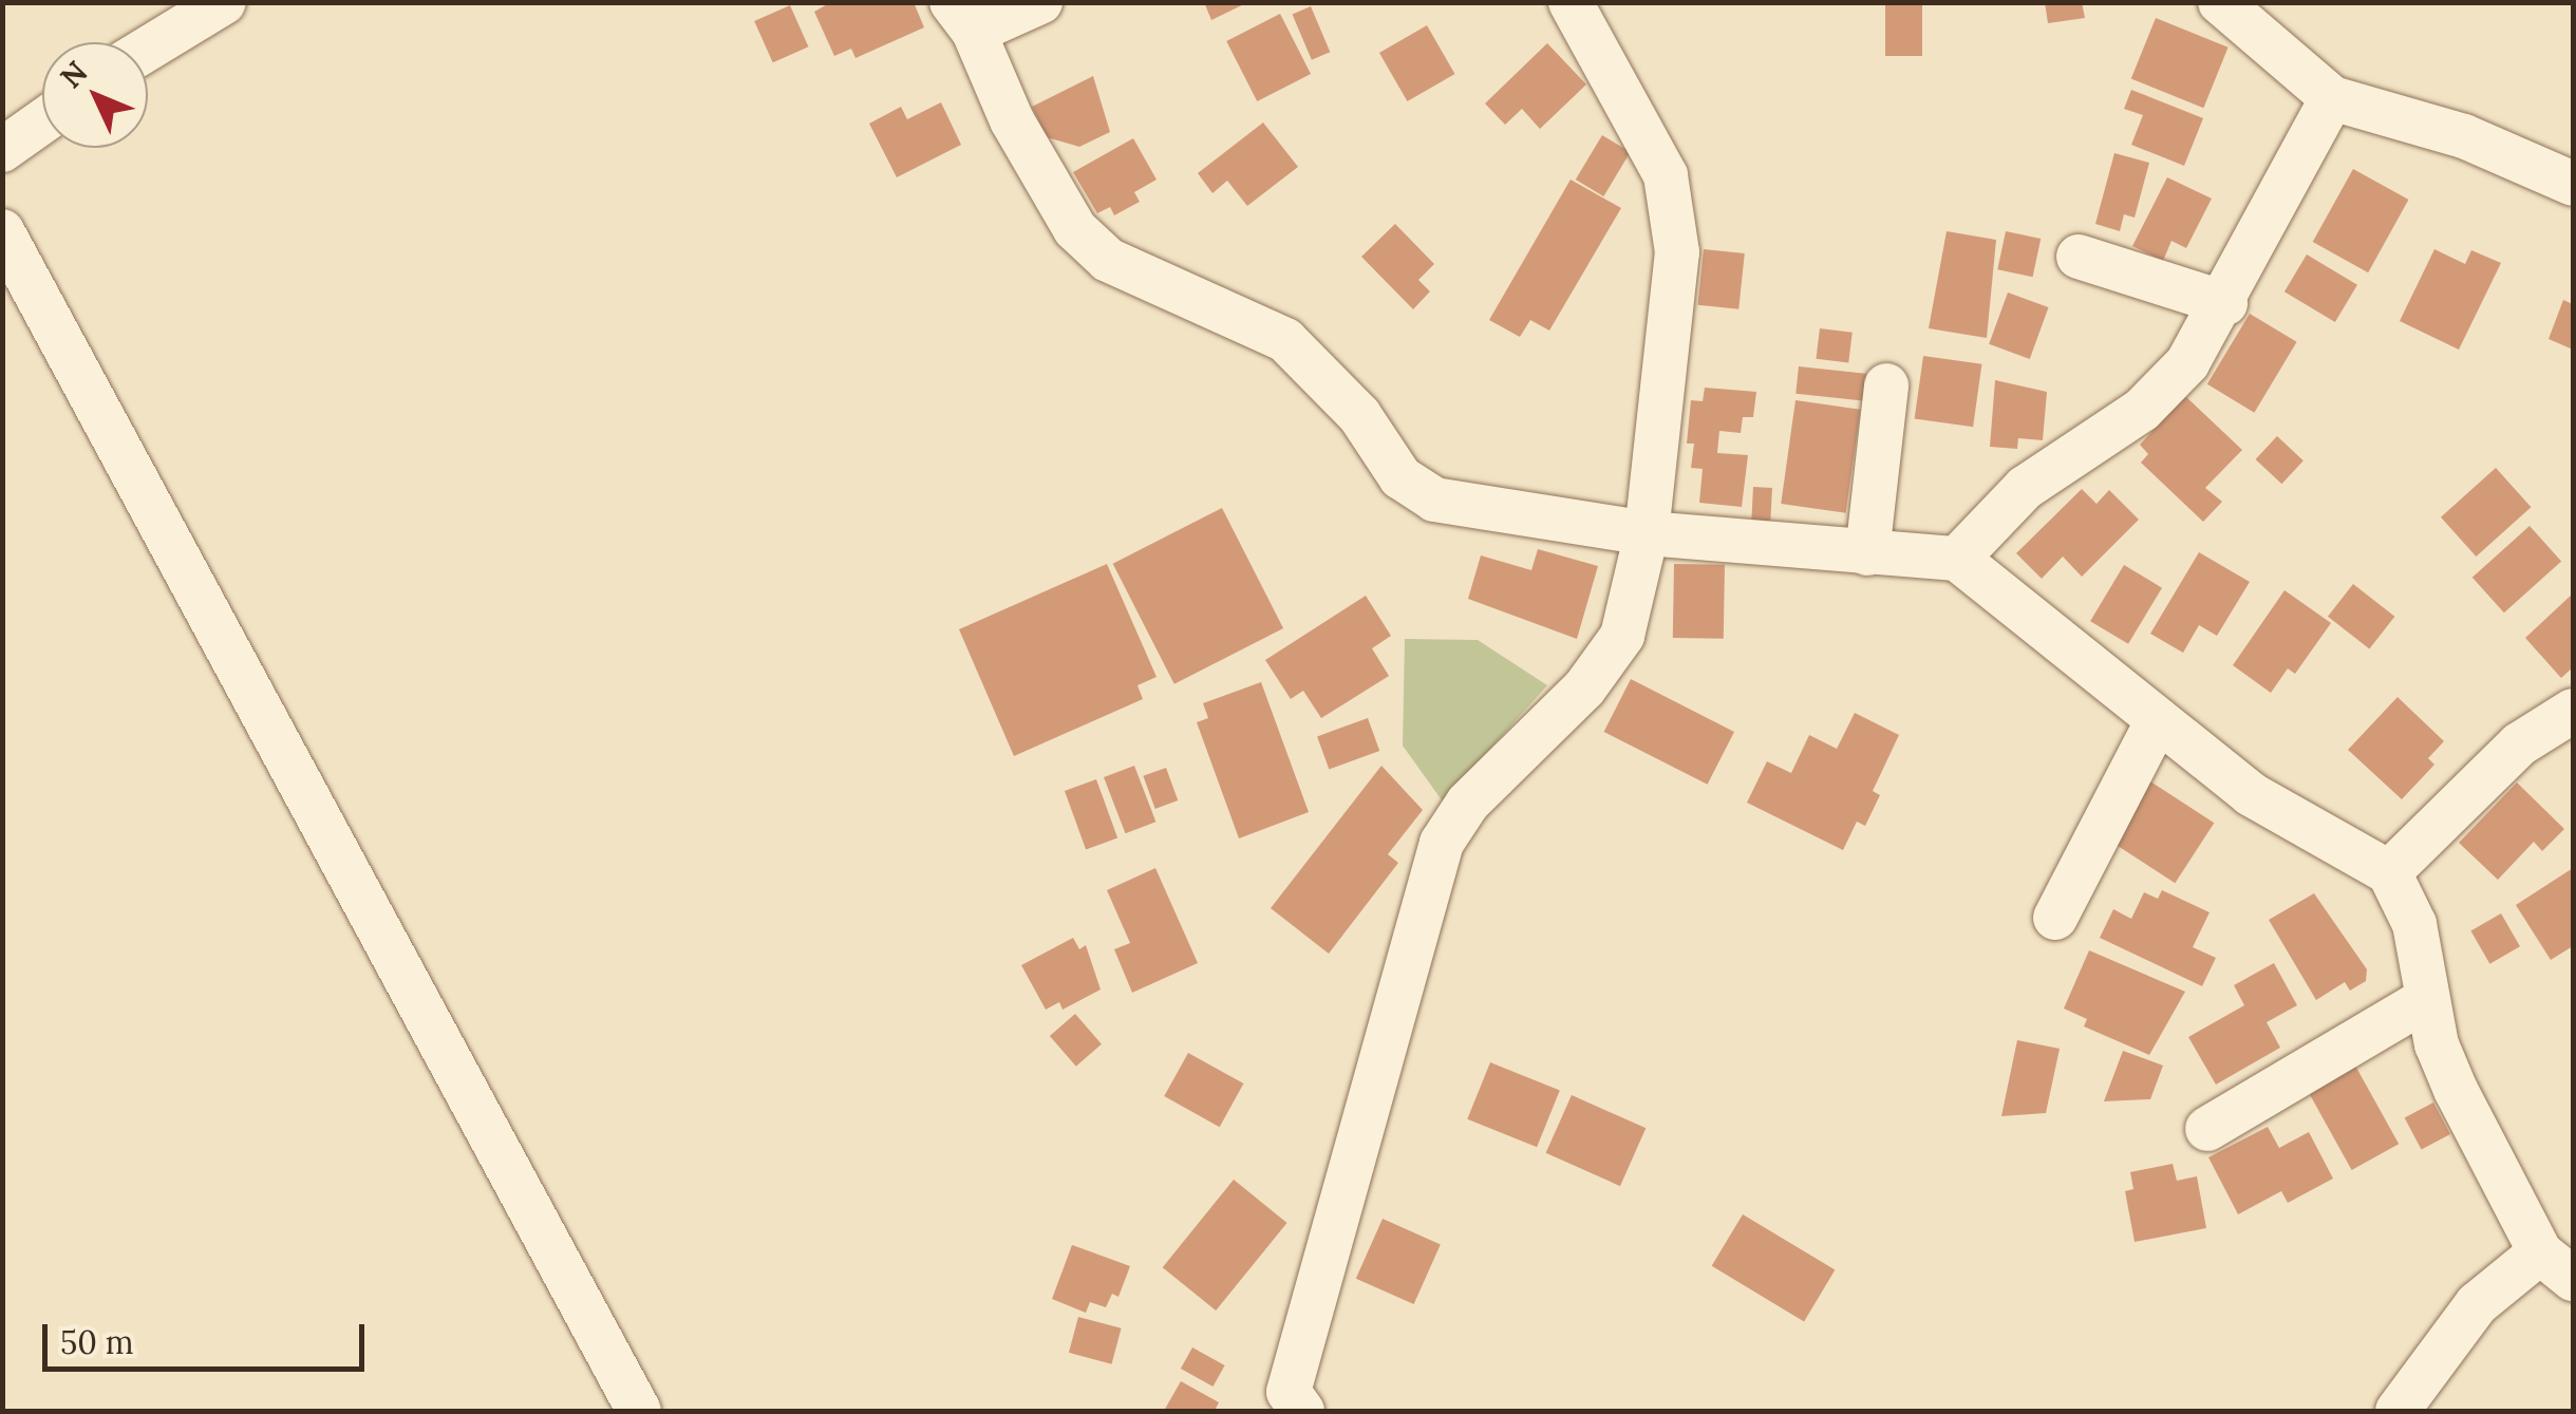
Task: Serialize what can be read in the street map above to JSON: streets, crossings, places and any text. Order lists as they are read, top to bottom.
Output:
{
  "scale_bar": "50 m",
  "north": "top left"
}
